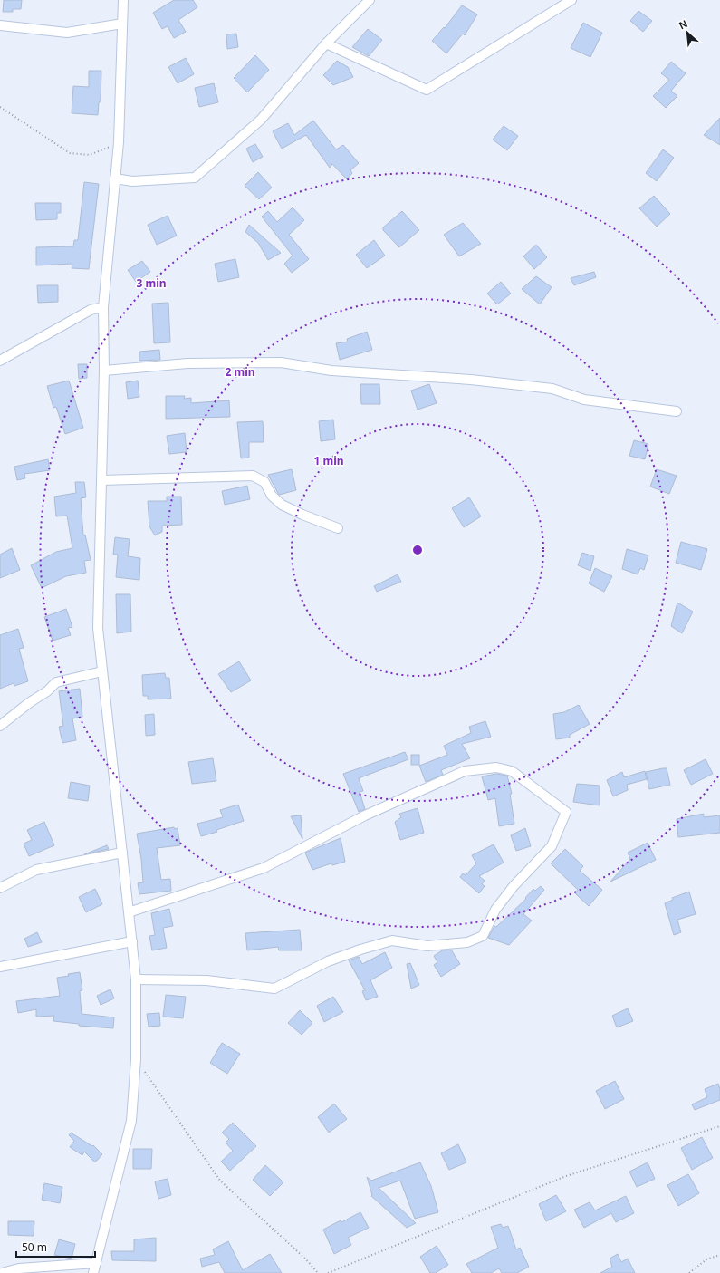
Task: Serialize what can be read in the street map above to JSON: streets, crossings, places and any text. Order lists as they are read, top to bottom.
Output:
{
  "scale_bar": "50 m",
  "north": "top left",
  "rings": ["3 min", "2 min", "1 min"]
}
